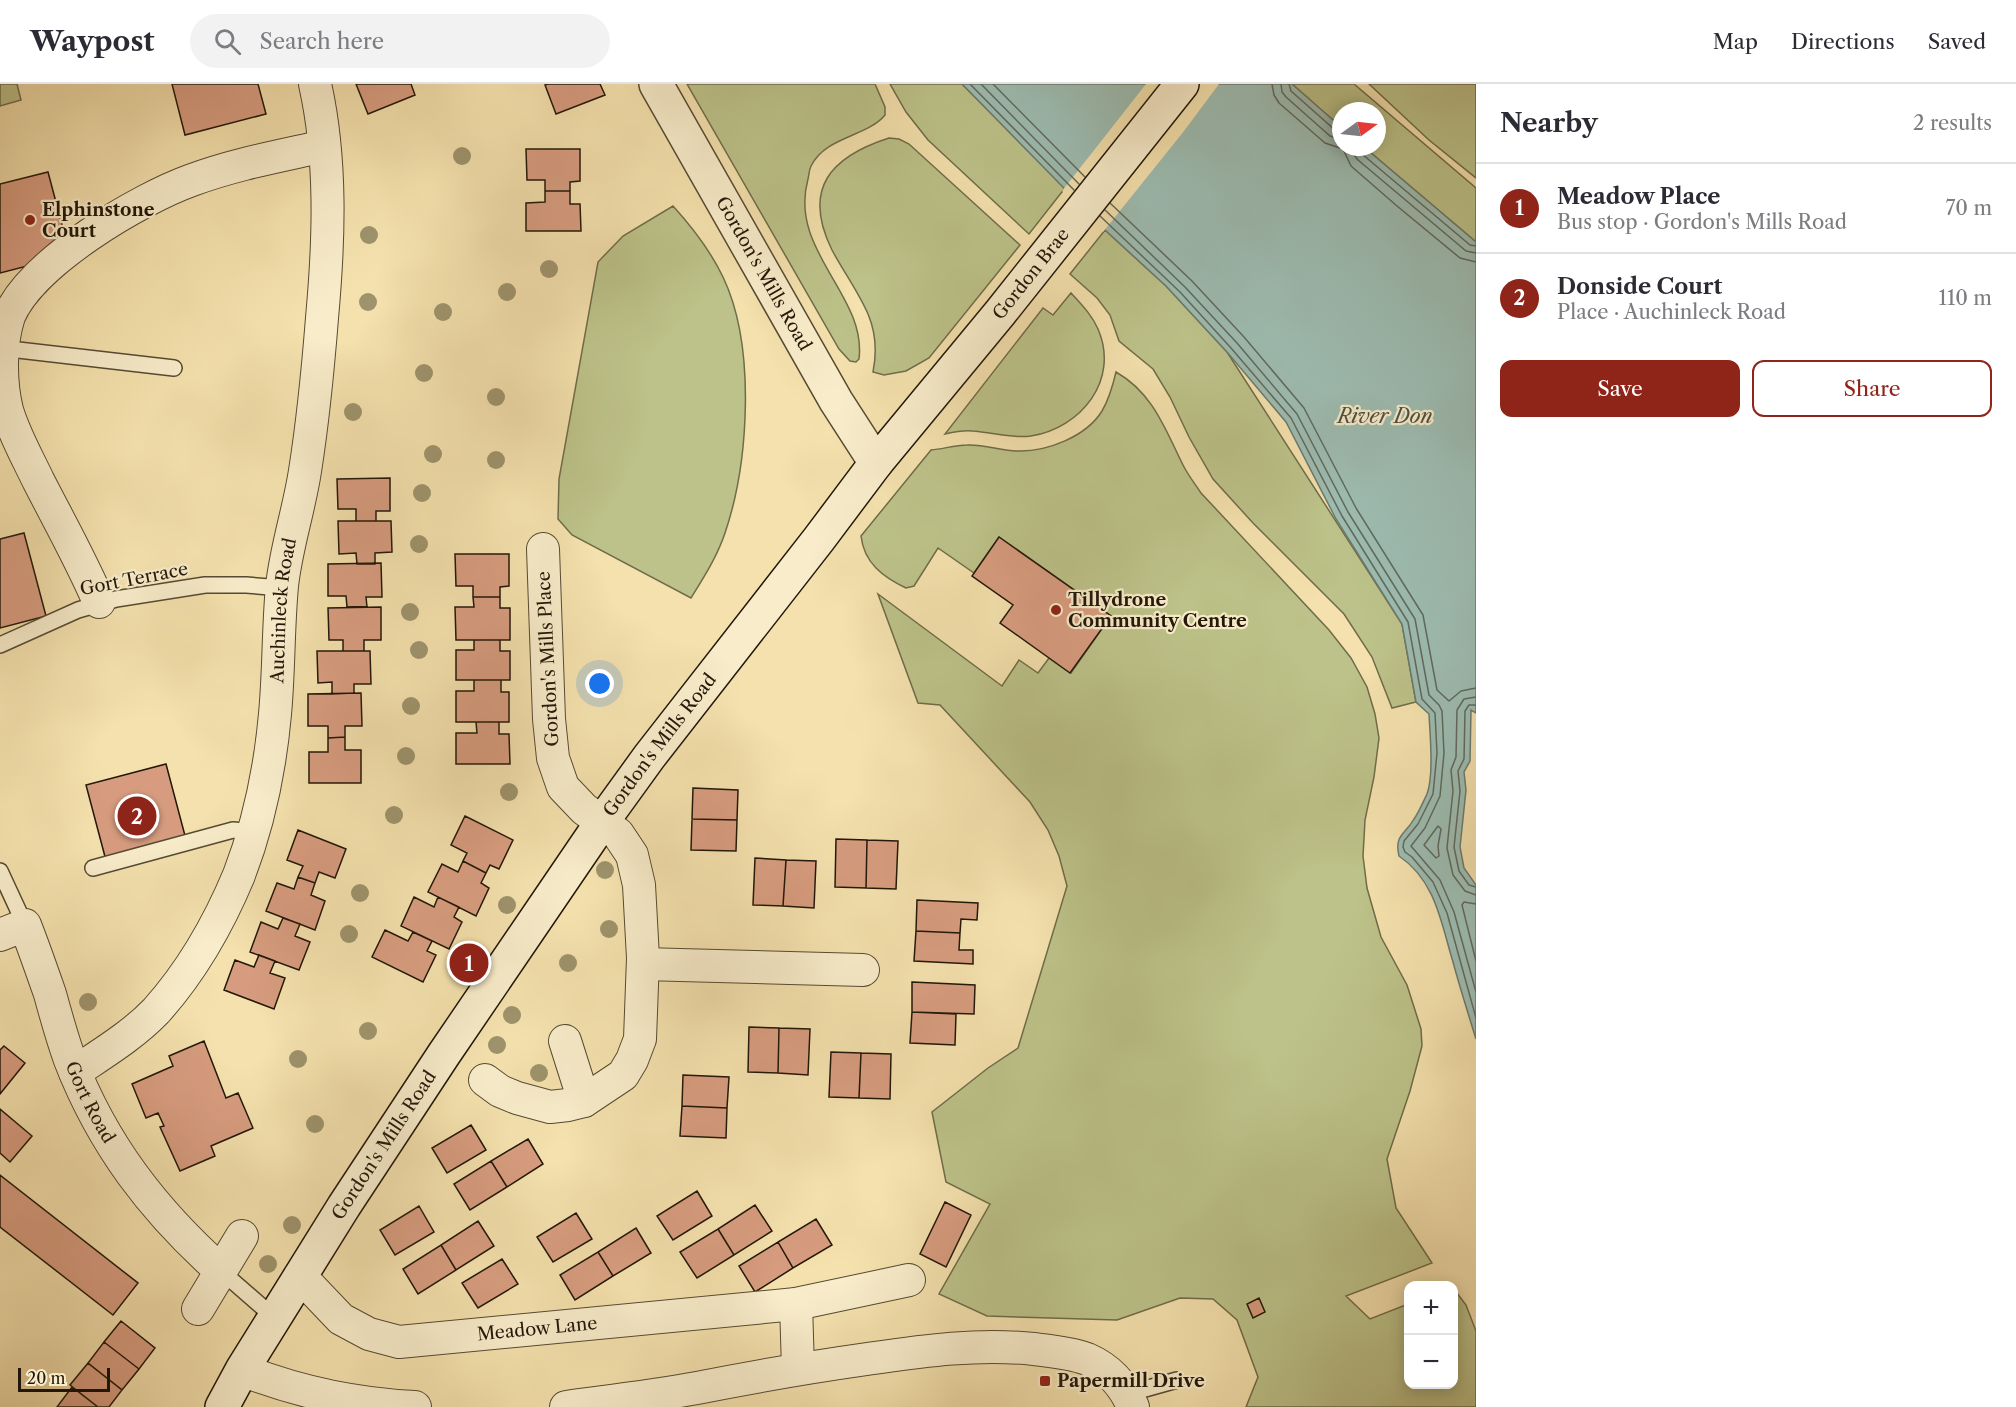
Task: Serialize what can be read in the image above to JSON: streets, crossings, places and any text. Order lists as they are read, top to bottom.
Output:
{
  "streets": {
    "main road": ["Gordon's Mills Road", "Gordon Brae"],
    "street": [
      "Auchinleck Road",
      "Gordon's Mills Place",
      "Gort Road",
      "Meadow Lane"
    ],
    "lane": ["Gort Terrace"]
  },
  "crossings": [
    ["Gordon's Mills Road", "Gordon Brae"],
    ["Gordon's Mills Road", "Gordon's Mills Place"],
    ["Gordon's Mills Road", "Meadow Lane"],
    ["Gort Terrace", "Auchinleck Road"],
    ["Auchinleck Road", "Gort Road"]
  ],
  "water": ["River Don"],
  "places": {
    "other": ["Elphinstone Court", "Tillydrone Community Centre"],
    "transit": ["Papermill Drive"]
  },
  "scale_bar": "20 m",
  "north": "right",
  "page": {
    "header": "Waypost",
    "search": "Search here",
    "nav": ["Map", "Directions", "Saved"],
    "heading": ["Nearby", "2 results"],
    "list": [
      {
        "mark": "1",
        "name": "Meadow Place",
        "note": "Bus stop · Gordon's Mills Road",
        "value": "70 m"
      },
      {
        "mark": "2",
        "name": "Donside Court",
        "note": "Place · Auchinleck Road",
        "value": "110 m"
      }
    ],
    "buttons": ["Save", "Share"],
    "pins": ["2", "1"],
    "map_buttons": ["+", "−"],
    "scale": "20 m"
  }
}
